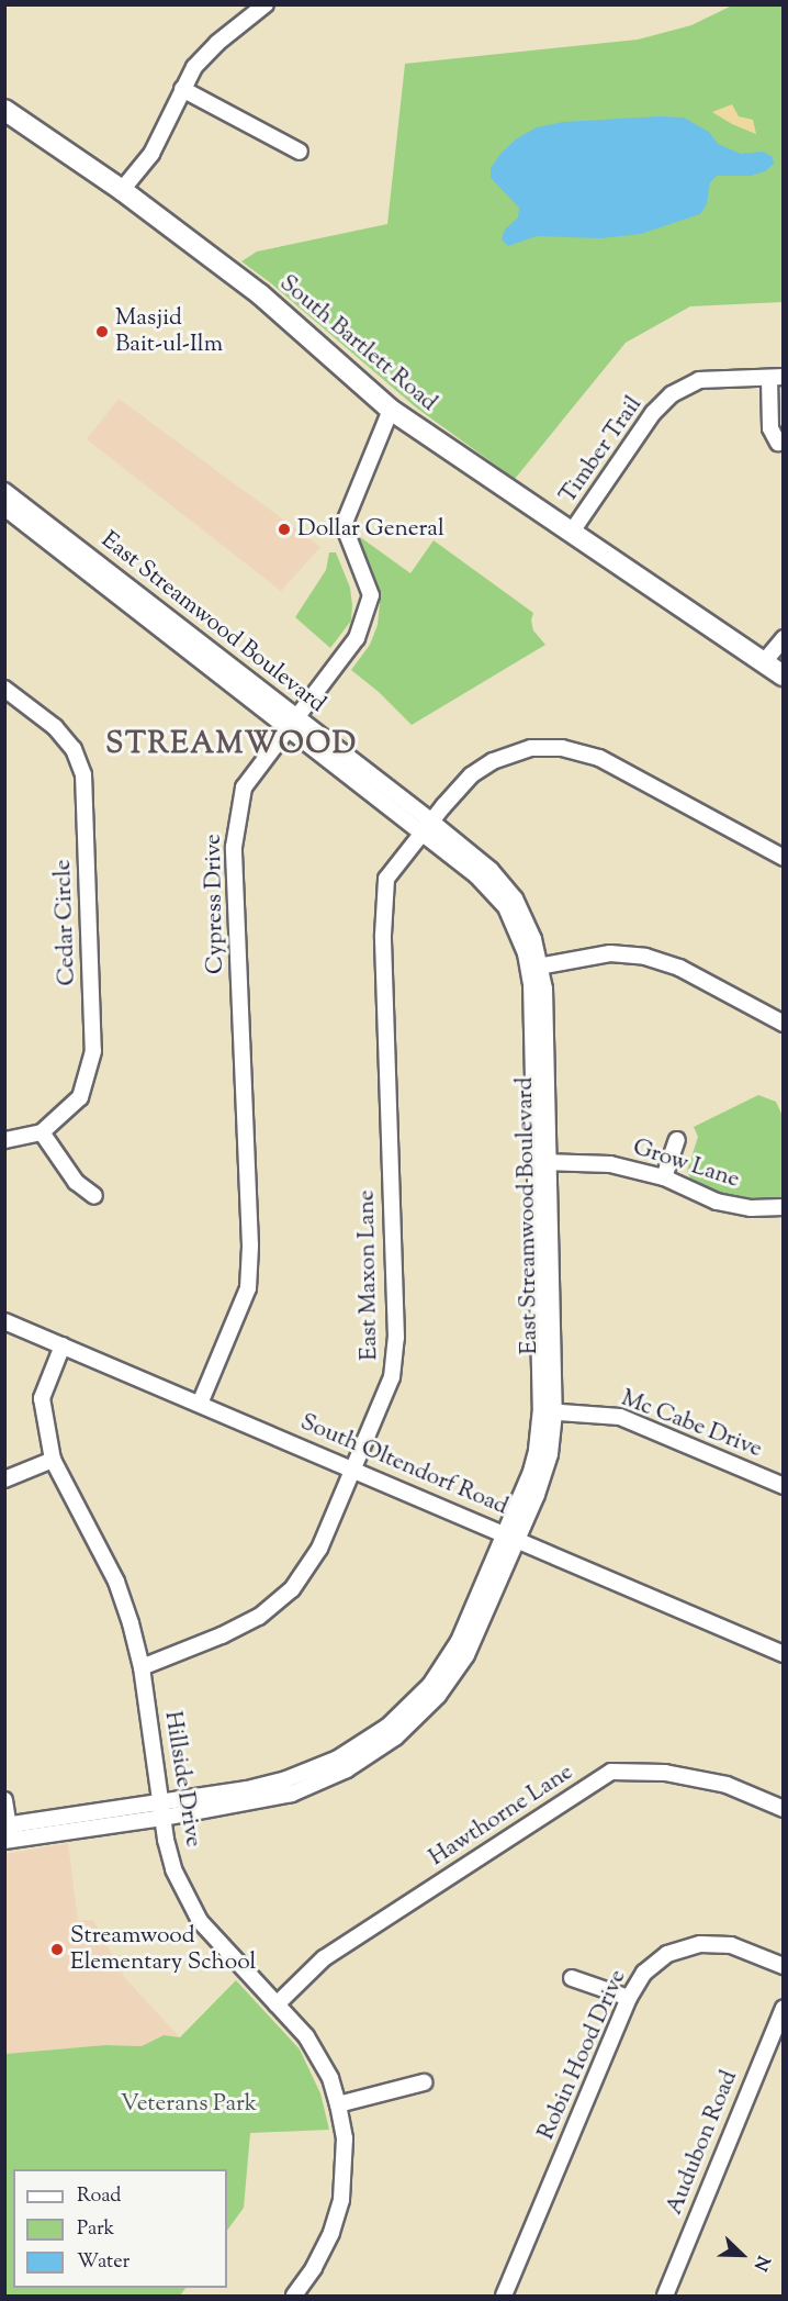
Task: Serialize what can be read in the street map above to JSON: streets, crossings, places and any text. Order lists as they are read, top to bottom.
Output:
{
  "streets": {
    "main road": ["South Bartlett Road"],
    "street": [
      "Timber Trail",
      "East Streamwood Boulevard",
      "Cypress Drive",
      "Cedar Circle",
      "Grow Lane",
      "East Maxon Lane",
      "Mc Cabe Drive",
      "South Oltendorf Road",
      "Hillside Drive",
      "Hawthorne Lane",
      "Robin Hood Drive",
      "Audubon Road"
    ]
  },
  "crossings": [
    ["South Bartlett Road", "Timber Trail"],
    ["South Bartlett Road", "Cypress Drive"],
    ["East Streamwood Boulevard", "Cypress Drive"],
    ["East Streamwood Boulevard", "Grow Lane"],
    ["East Streamwood Boulevard", "East Maxon Lane"],
    ["East Streamwood Boulevard", "Mc Cabe Drive"],
    ["East Streamwood Boulevard", "South Oltendorf Road"],
    ["East Streamwood Boulevard", "Hillside Drive"],
    ["Cypress Drive", "South Oltendorf Road"],
    ["East Maxon Lane", "South Oltendorf Road"],
    ["East Maxon Lane", "Hillside Drive"],
    ["South Oltendorf Road", "Hillside Drive"],
    ["Hillside Drive", "Hawthorne Lane"]
  ],
  "districts": ["STREAMWOOD"],
  "parks": ["Veterans Park"],
  "places": ["Masjid Bait-ul-Ilm", "Dollar General", "Streamwood Elementary School"],
  "legend": ["Road", "Park", "Water"],
  "north": "bottom right"
}
